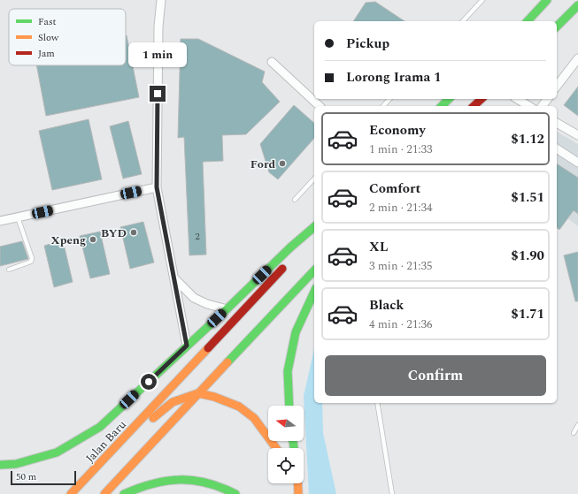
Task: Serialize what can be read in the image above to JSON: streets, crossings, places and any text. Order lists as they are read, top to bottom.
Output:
{
  "streets": {
    "highway": ["Jalan Baru"]
  },
  "places": ["Ford", "BYD", "Xpeng"],
  "house_numbers": ["2"],
  "legend": ["Fast", "Slow", "Jam"],
  "scale_bar": "50 m",
  "north": "left",
  "page": {
    "banner": ["Pickup", "Lorong Irama 1"],
    "bubble": "1 min",
    "list": [
      {
        "name": "Economy",
        "note": "1 min · 21:33",
        "value": "$1.12"
      },
      {
        "name": "Comfort",
        "note": "2 min · 21:34",
        "value": "$1.51"
      },
      {
        "name": "XL",
        "note": "3 min · 21:35",
        "value": "$1.90"
      },
      {
        "name": "Black",
        "note": "4 min · 21:36",
        "value": "$1.71"
      }
    ],
    "buttons": "Confirm",
    "scale": "50 m"
  }
}
